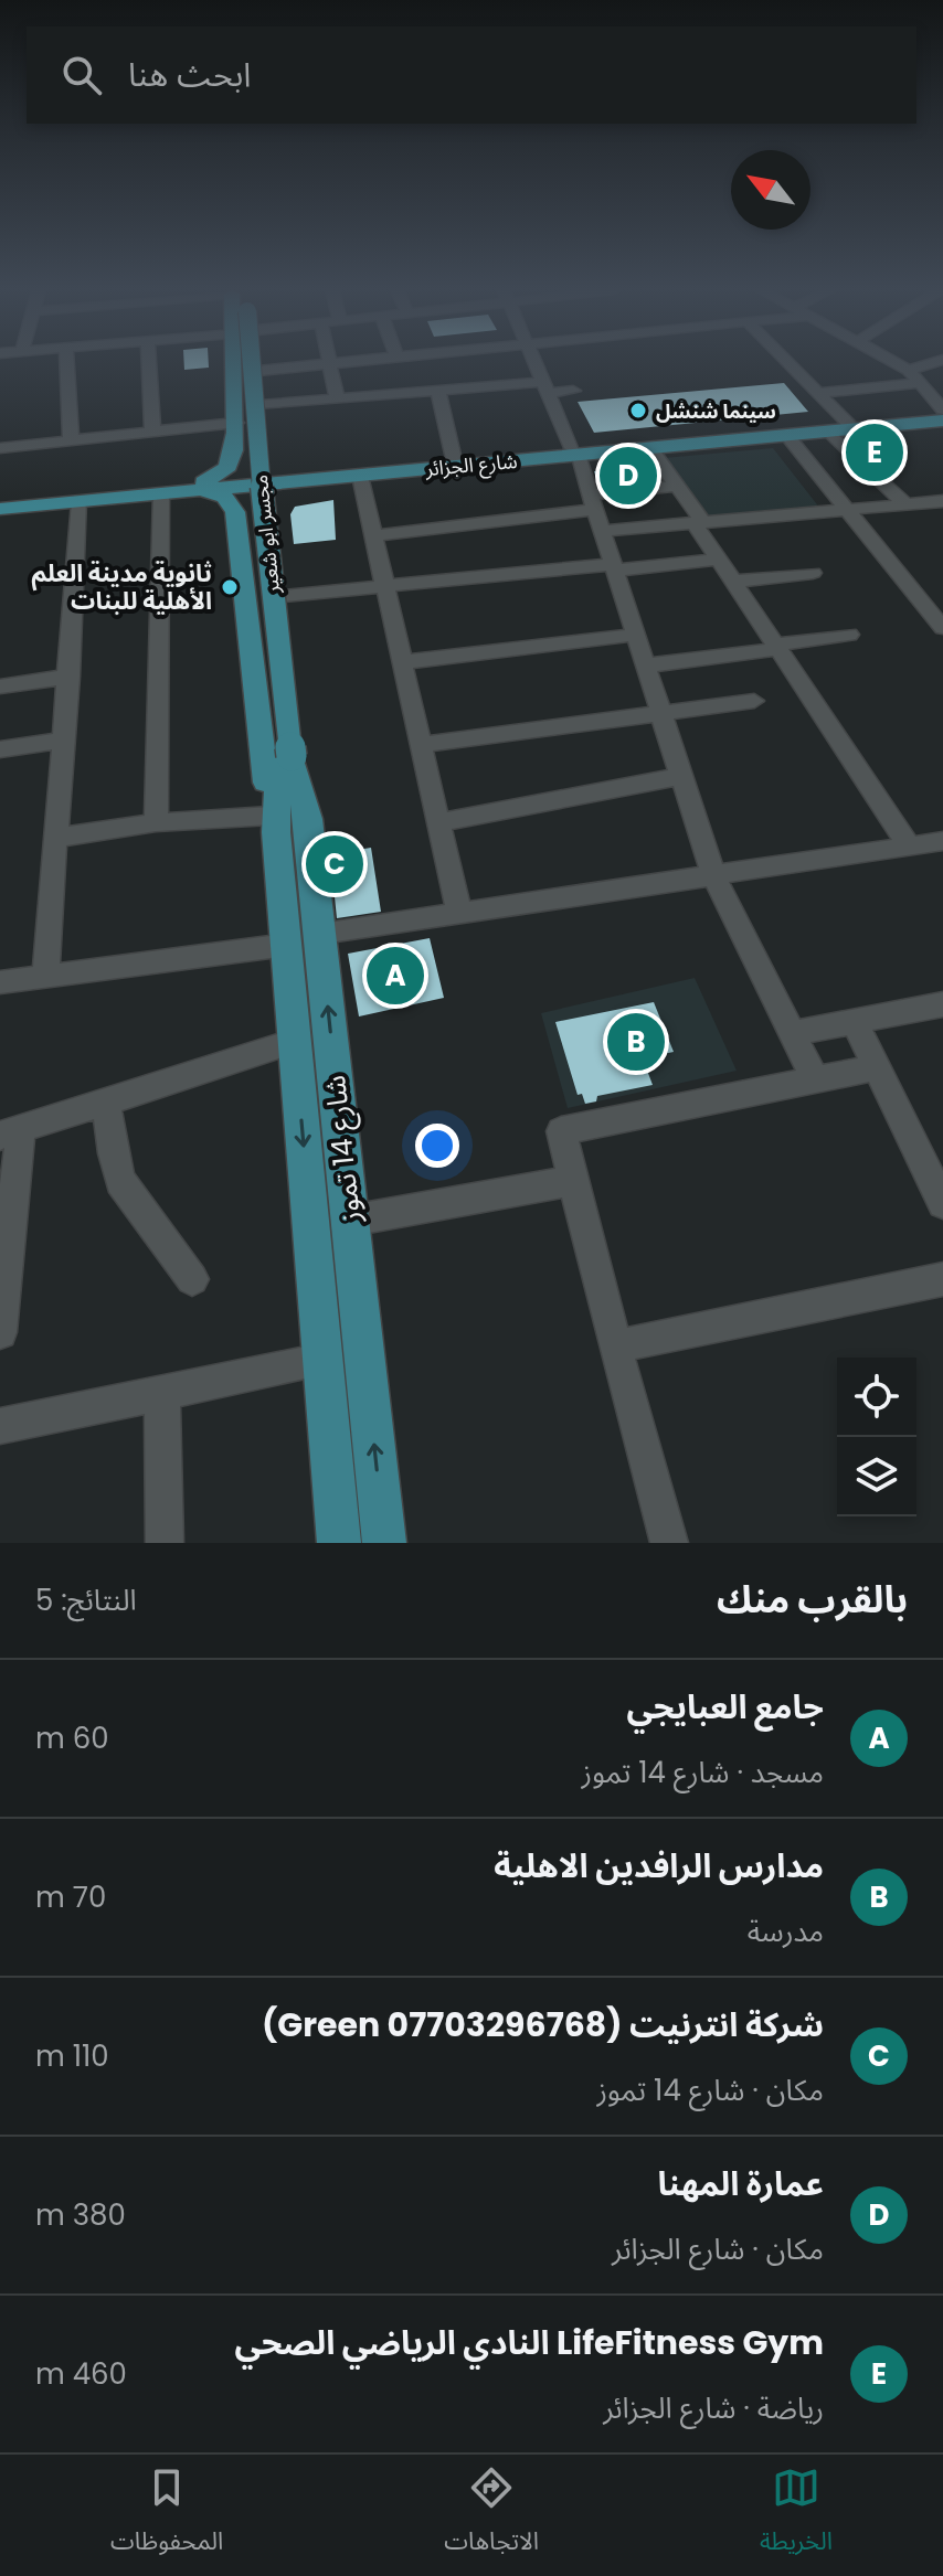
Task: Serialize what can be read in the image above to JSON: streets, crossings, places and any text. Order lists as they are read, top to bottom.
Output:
{
  "streets": {
    "main road": ["شارع الجزائر", "مجسر ابو شعير", "شارع 14 تموز"]
  },
  "crossings": [
    ["مجسر ابو شعير", "شارع 14 تموز"]
  ],
  "places": ["سينما شنشل", "ثانوية مدينة العلم الأهلية للبنات"],
  "north": "top left",
  "page": {
    "search": "ابحث هنا",
    "pins": [
      "E",
      "D",
      "C",
      "A",
      "B"
    ],
    "heading": ["بالقرب منك", "النتائج: 5"],
    "list": [
      {
        "mark": "A",
        "name": "جامع العبايجي",
        "note": "مسجد · شارع 14 تموز",
        "value": "60 m"
      },
      {
        "mark": "B",
        "name": "مدارس الرافدين اﻻهلية",
        "note": "مدرسة",
        "value": "70 m"
      },
      {
        "mark": "C",
        "name": "شركة انترنيت (Green 07703296768)",
        "note": "مكان · شارع 14 تموز",
        "value": "110 m"
      },
      {
        "mark": "D",
        "name": "عمارة المهنا",
        "note": "مكان · شارع الجزائر",
        "value": "380 m"
      },
      {
        "mark": "E",
        "name": "LifeFitness Gym النادي الرياضي الصحي",
        "note": "رياضة · شارع الجزائر",
        "value": "460 m"
      }
    ],
    "nav": ["الخريطة", "الاتجاهات", "المحفوظات"]
  }
}
